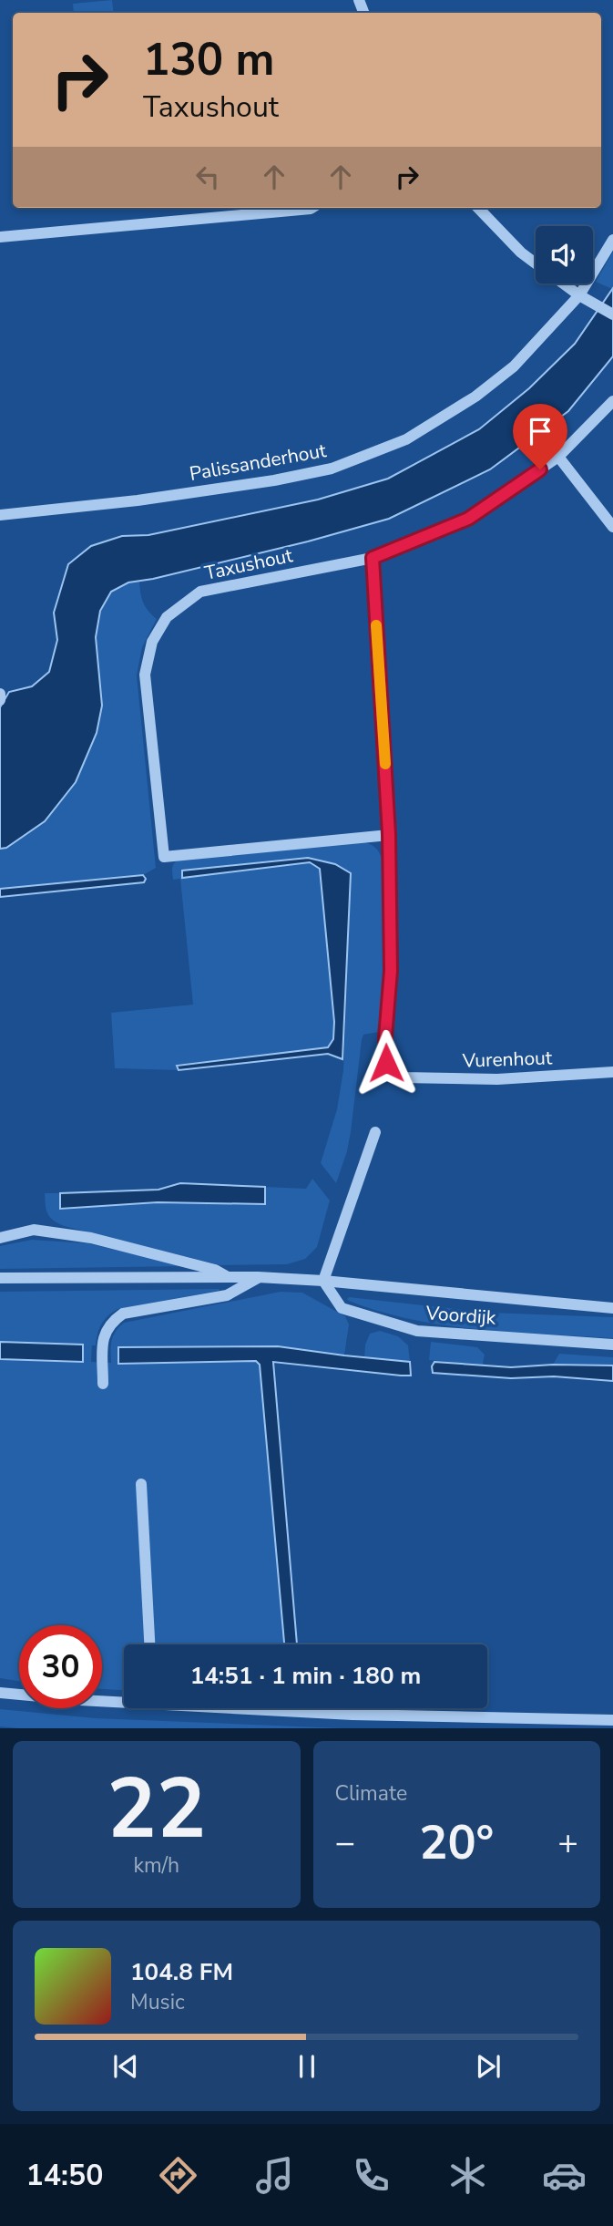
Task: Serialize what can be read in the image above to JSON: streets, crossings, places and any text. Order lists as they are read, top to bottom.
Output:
{
  "streets": {
    "street": [
      "Palissanderhout",
      "Taxushout",
      "Vurenhout",
      "Voordijk"
    ]
  },
  "crossings": [
    ["Taxushout", "Vurenhout"]
  ],
  "page": {
    "turn": ["130 m", "Taxushout"],
    "limit": "30",
    "trip": "14:51 · 1 min · 180 m",
    "tile": [
      ["22", "km/h"],
      "Climate"
    ],
    "heat": ["−", "20°", "+"],
    "song": ["104.8 FM", "Music"],
    "tabs": "14:50"
  }
}
